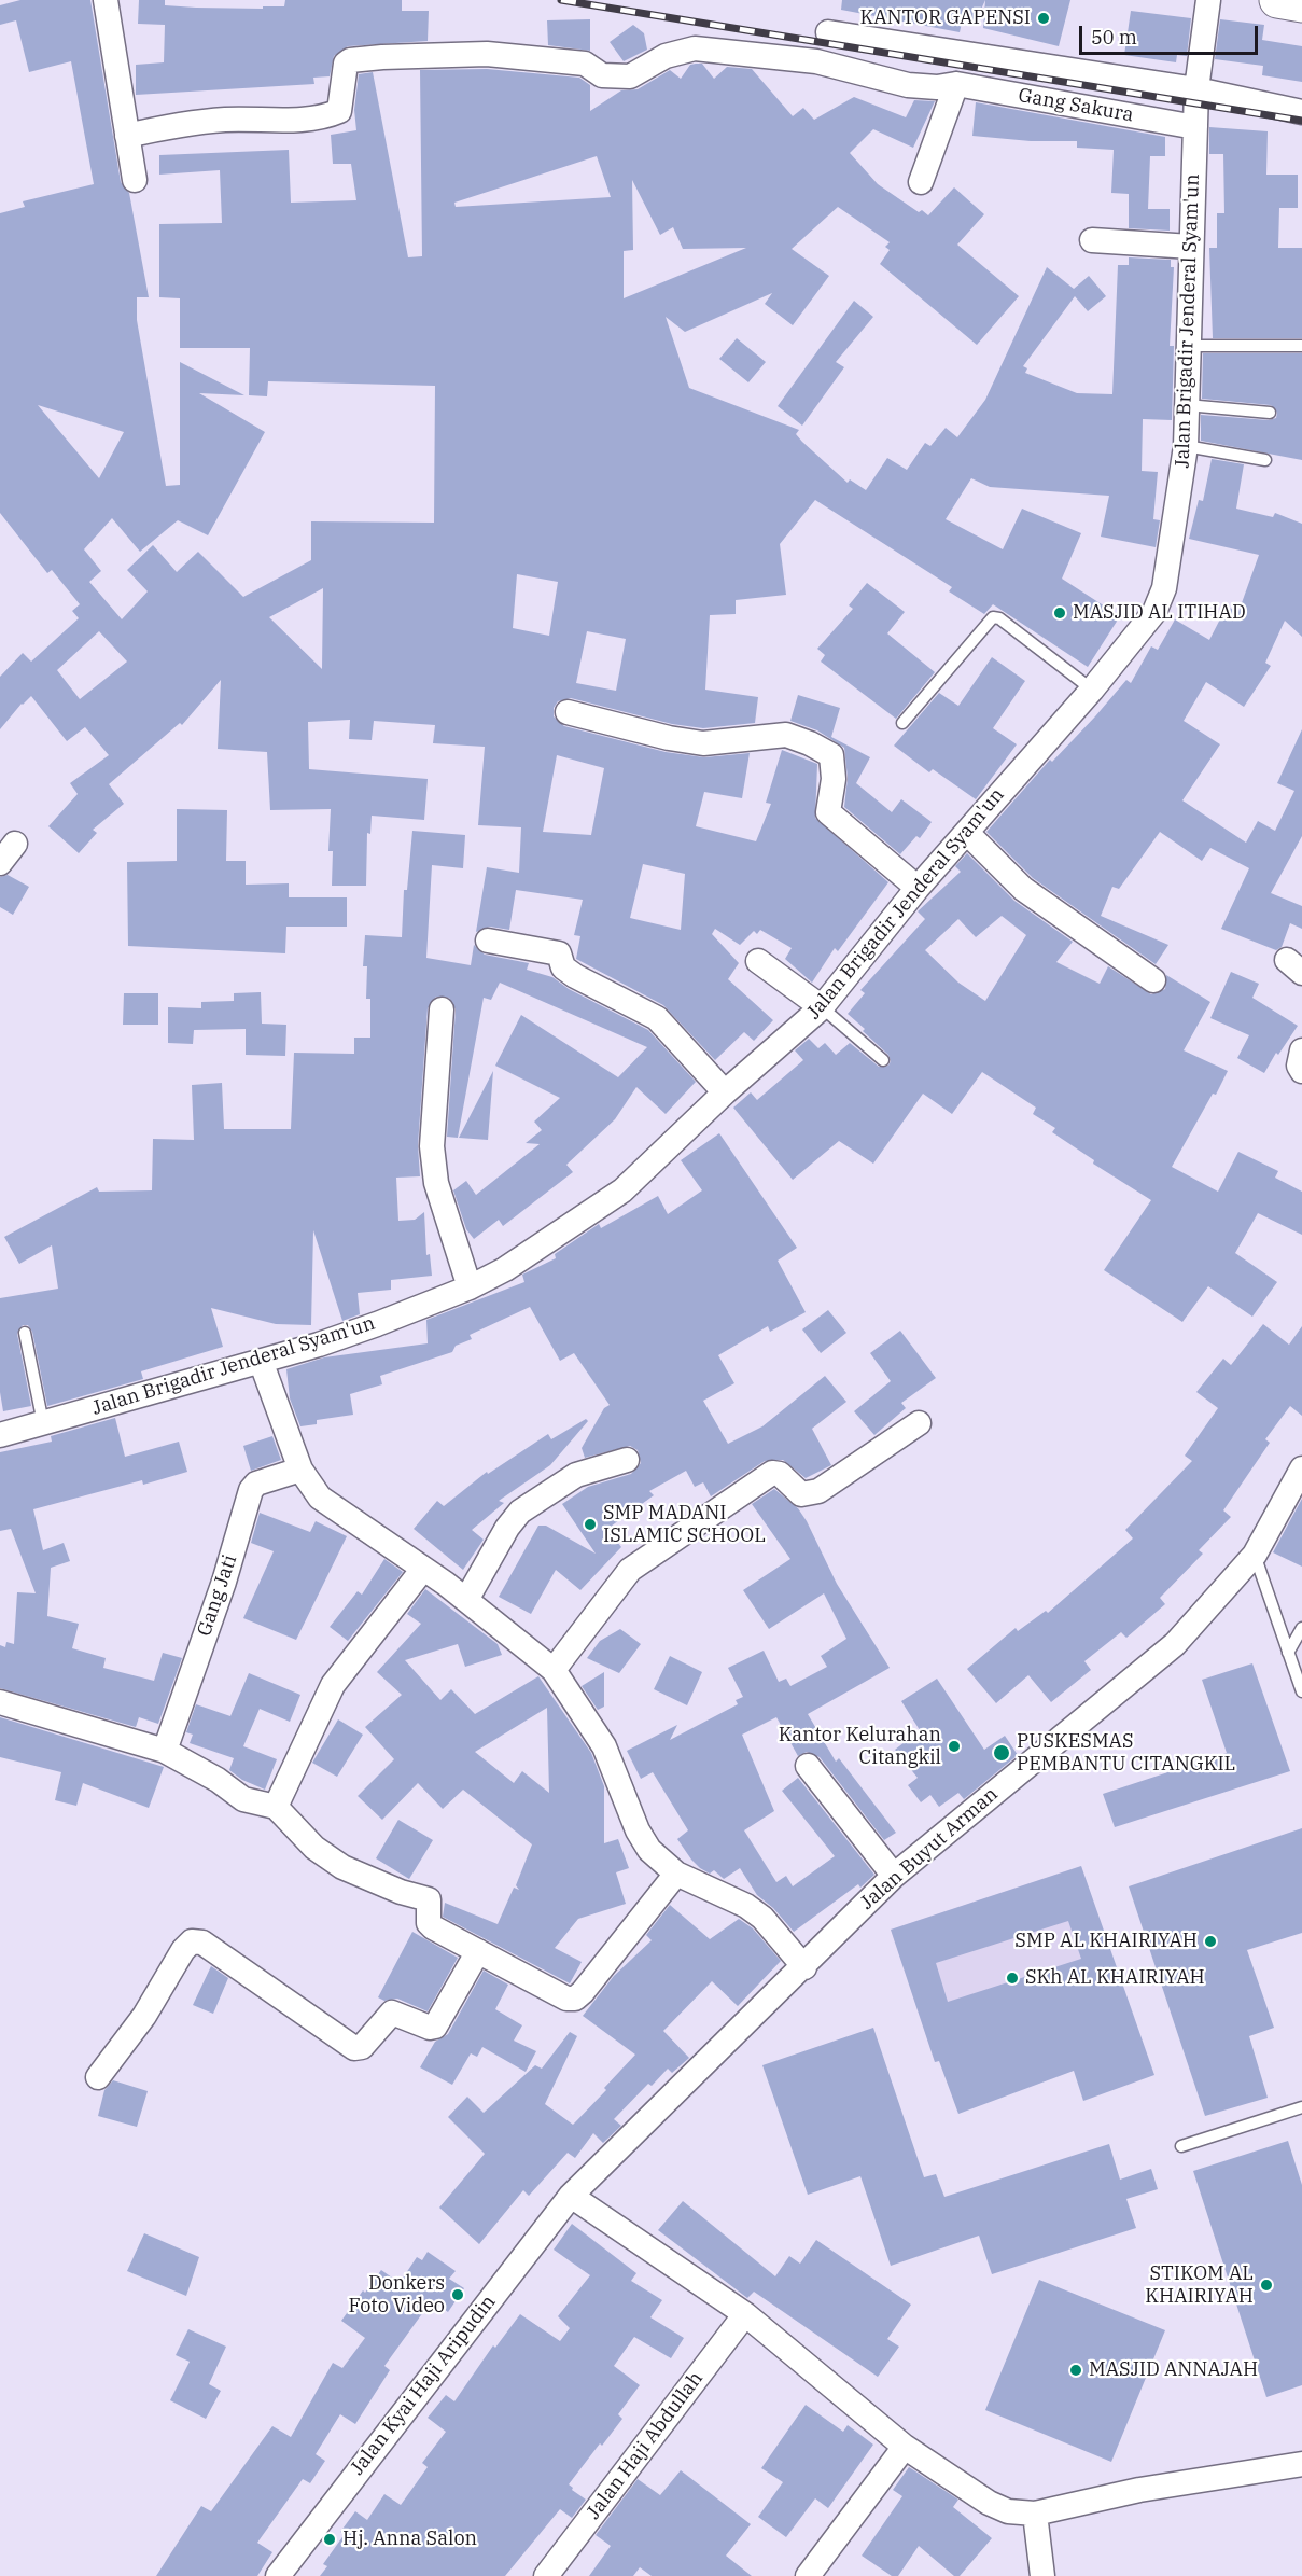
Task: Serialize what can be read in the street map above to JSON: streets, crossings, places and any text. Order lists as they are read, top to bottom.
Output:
{
  "streets": {
    "street": [
      "Gang Sakura",
      "Jalan Brigadir Jenderal Syam'un",
      "Gang Jati",
      "Jalan Buyut Arman",
      "Jalan Kyai Haji Aripudin",
      "Jalan Haji Abdullah"
    ]
  },
  "crossings": [
    ["Gang Sakura", "Jalan Brigadir Jenderal Syam'un"],
    ["Jalan Buyut Arman", "Jalan Kyai Haji Aripudin"]
  ],
  "places": [
    "KANTOR GAPENSI",
    "MASJID AL ITIHAD",
    "SMP MADANI ISLAMIC SCHOOL",
    "Kantor Kelurahan Citangkil",
    "PUSKESMAS PEMBANTU CITANGKIL",
    "SMP AL KHAIRIYAH",
    "SKh AL KHAIRIYAH",
    "STIKOM AL KHAIRIYAH",
    "Donkers Foto Video",
    "MASJID ANNAJAH",
    "Hj. Anna Salon"
  ],
  "scale_bar": "50 m"
}
